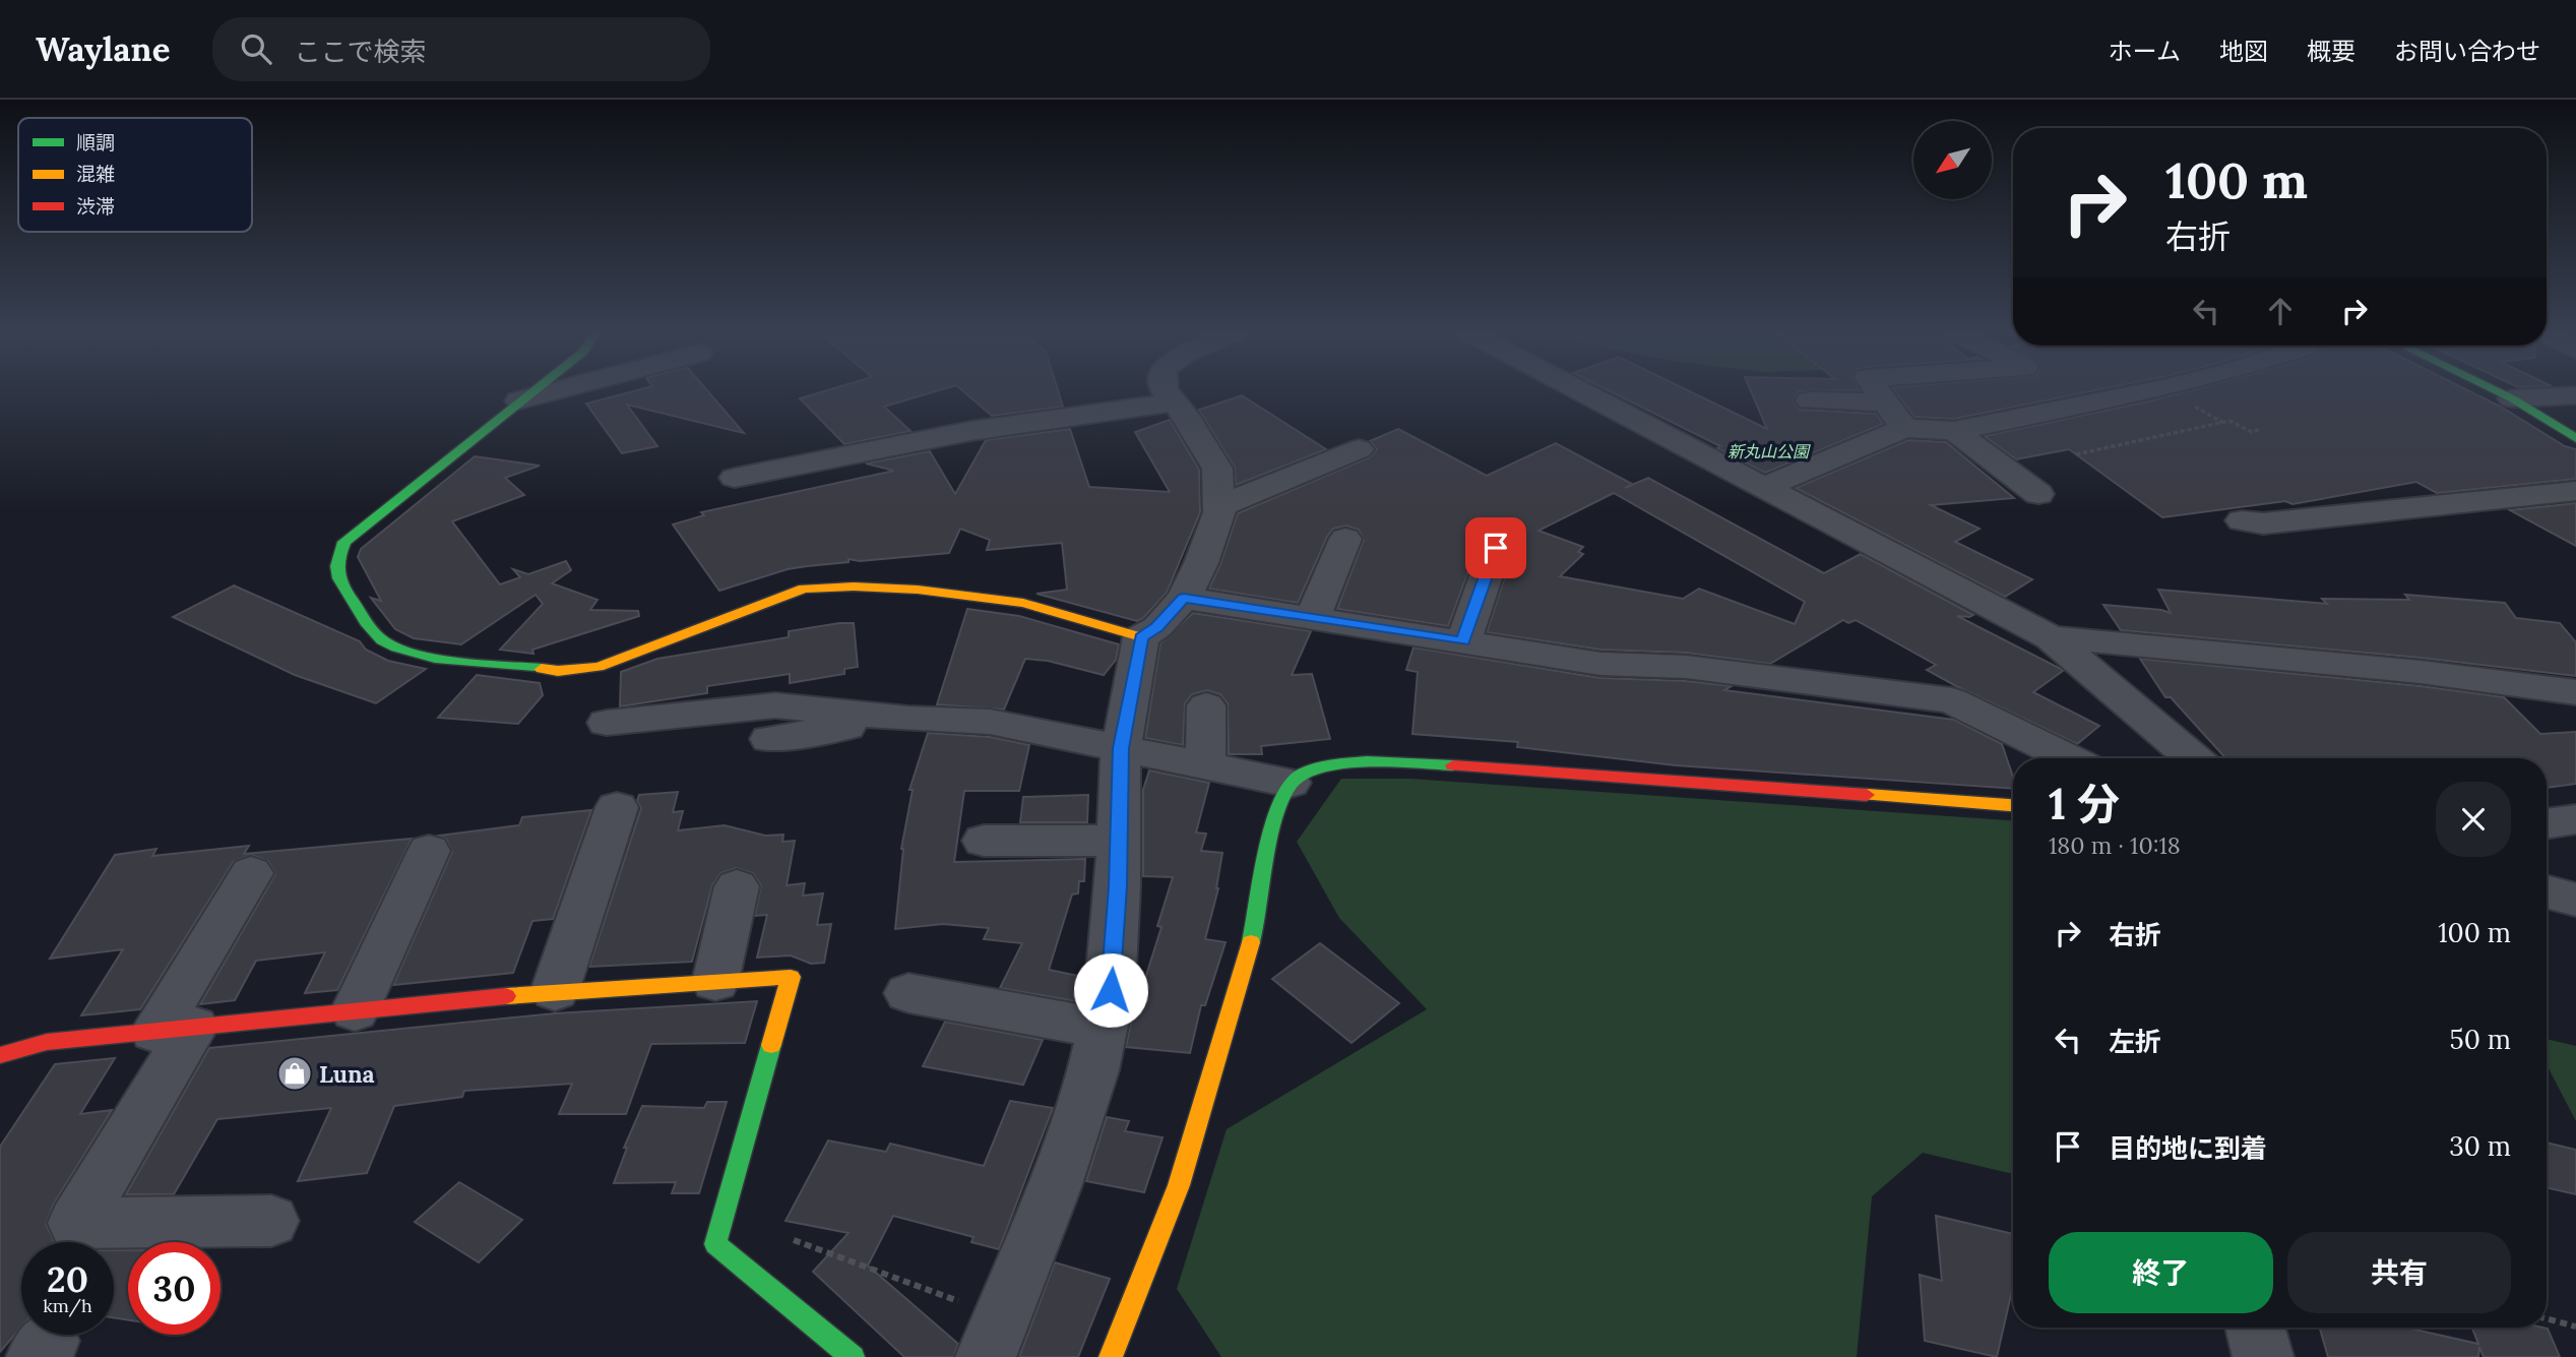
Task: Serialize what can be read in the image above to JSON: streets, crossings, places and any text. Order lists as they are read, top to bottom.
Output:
{
  "parks": ["新丸山公園"],
  "places": {
    "shop": ["Luna"]
  },
  "legend": ["順調", "混雑", "渋滞"],
  "north": "bottom left",
  "page": {
    "header": "Waylane",
    "search": "ここで検索",
    "nav": [
      "ホーム",
      "地図",
      "概要",
      "お問い合わせ"
    ],
    "turn": ["100 m", "右折"],
    "heading": ["1 分", "180 m · 10:18"],
    "list": [
      {
        "name": "右折",
        "value": "100 m"
      },
      {
        "name": "左折",
        "value": "50 m"
      },
      {
        "name": "目的地に到着",
        "value": "30 m"
      }
    ],
    "buttons": ["終了", "共有"],
    "speed": "20 km/h",
    "limit": "30"
  }
}
